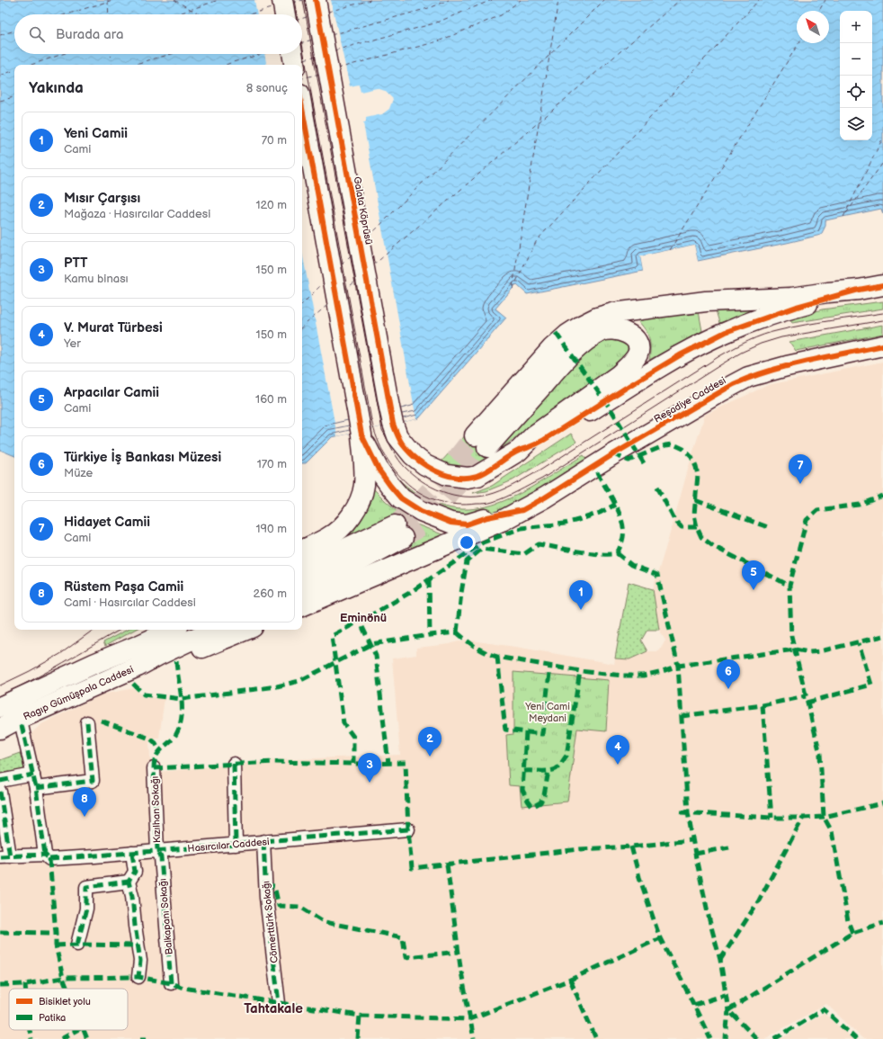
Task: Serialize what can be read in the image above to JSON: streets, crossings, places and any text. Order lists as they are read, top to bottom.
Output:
{
  "streets": {
    "main road": ["Galata Köprüsü", "Reşadiye Caddesi", "Ragıp Gümüşpala Caddesi"],
    "street": [
      "Kızılhan Sokağı",
      "Hasırcılar Caddesi",
      "Balkapanı Sokağı",
      "Cömerttürk Sokağı"
    ]
  },
  "crossings": [
    ["Kızılhan Sokağı", "Hasırcılar Caddesi"],
    ["Kızılhan Sokağı", "Balkapanı Sokağı"],
    ["Hasırcılar Caddesi", "Balkapanı Sokağı"],
    ["Hasırcılar Caddesi", "Cömerttürk Sokağı"]
  ],
  "districts": ["Eminönü", "Tahtakale"],
  "parks": ["Yeni Cami Meydani"],
  "legend": ["Bisiklet yolu", "Patika"],
  "north": "top left",
  "page": {
    "map_buttons": ["+", "−"],
    "search": "Burada ara",
    "heading": ["Yakında", "8 sonuç"],
    "list": [
      {
        "mark": "1",
        "name": "Yeni Camii",
        "note": "Cami",
        "value": "70 m"
      },
      {
        "mark": "2",
        "name": "Mısır Çarşısı",
        "note": "Mağaza · Hasırcılar Caddesi",
        "value": "120 m"
      },
      {
        "mark": "3",
        "name": "PTT",
        "note": "Kamu binası",
        "value": "150 m"
      },
      {
        "mark": "4",
        "name": "V. Murat Türbesi",
        "note": "Yer",
        "value": "150 m"
      },
      {
        "mark": "5",
        "name": "Arpacılar Camii",
        "note": "Cami",
        "value": "160 m"
      },
      {
        "mark": "6",
        "name": "Türkiye İş Bankası Müzesi",
        "note": "Müze",
        "value": "170 m"
      },
      {
        "mark": "7",
        "name": "Hidayet Camii",
        "note": "Cami",
        "value": "190 m"
      },
      {
        "mark": "8",
        "name": "Rüstem Paşa Camii",
        "note": "Cami · Hasırcılar Caddesi",
        "value": "260 m"
      }
    ],
    "pins": [
      "7",
      "5",
      "1",
      "6",
      "2",
      "4",
      "3",
      "8"
    ]
  }
}
